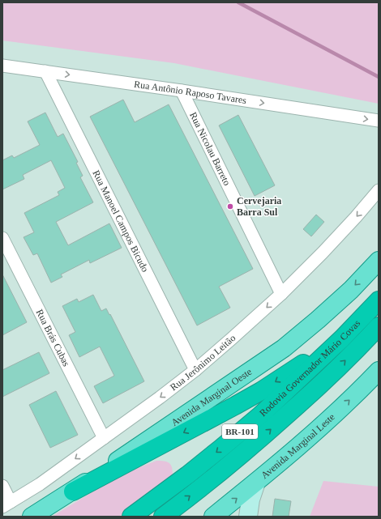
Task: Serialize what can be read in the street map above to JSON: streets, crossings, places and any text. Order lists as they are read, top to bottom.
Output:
{
  "streets": {
    "highway": ["Rodovia Governador Mário Covas", "BR-101"],
    "main road": ["Avenida Marginal Oeste", "Avenida Marginal Leste"],
    "street": [
      "Rua Antônio Raposo Tavares",
      "Rua Nicolau Barreto",
      "Rua Manoel Campos Bicudo",
      "Rua Brás Cubas",
      "Rua Jerônimo Leitão"
    ]
  },
  "crossings": [
    ["Rua Antônio Raposo Tavares", "Rua Nicolau Barreto"],
    ["Rua Antônio Raposo Tavares", "Rua Manoel Campos Bicudo"],
    ["Rua Nicolau Barreto", "Rua Jerônimo Leitão"],
    ["Rua Manoel Campos Bicudo", "Rua Jerônimo Leitão"],
    ["Rua Brás Cubas", "Rua Jerônimo Leitão"]
  ],
  "one_way": [
    "Rua Antônio Raposo Tavares",
    "Rua Jerônimo Leitão",
    "Avenida Marginal Oeste",
    "Avenida Marginal Leste"
  ],
  "places": ["Cervejaria Barra Sul"]
}
